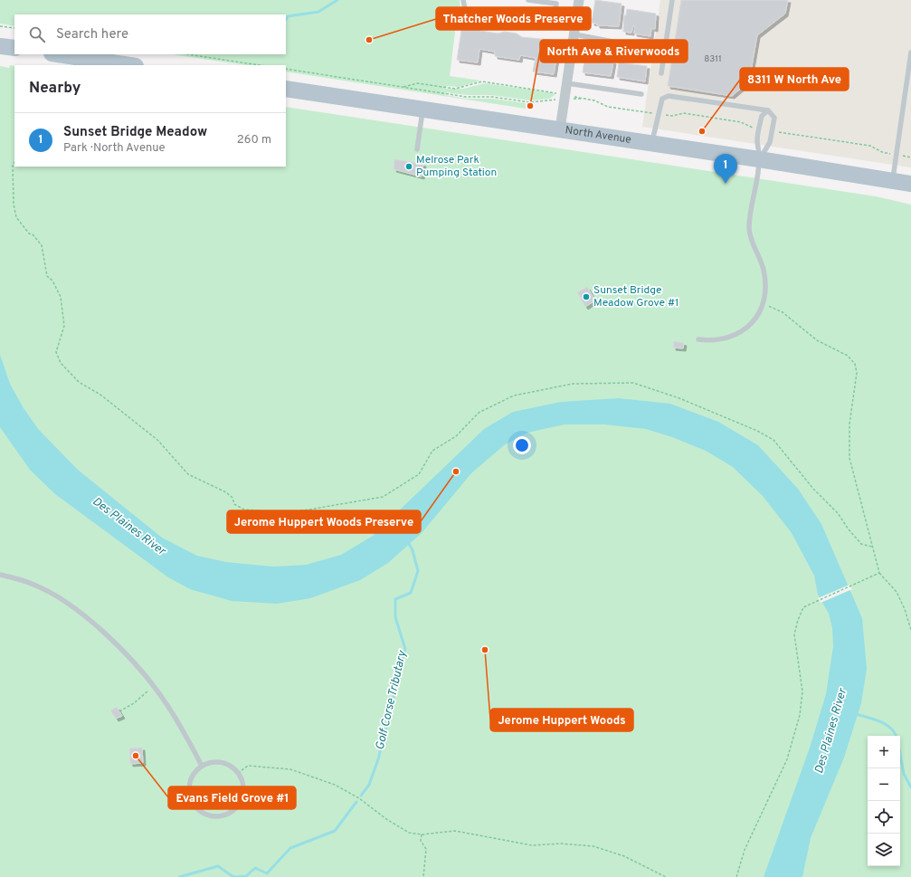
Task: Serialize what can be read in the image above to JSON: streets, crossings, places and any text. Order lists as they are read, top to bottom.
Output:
{
  "streets": {
    "main road": ["North Avenue"]
  },
  "water": ["Des Plaines River", "Golf Corse Tributary"],
  "places": [
    "Thatcher Woods Preserve",
    "North Ave & Riverwoods",
    "8311 W North Ave",
    "Melrose Park Pumping Station",
    "Sunset Bridge Meadow Grove #1",
    "Jerome Huppert Woods Preserve",
    "Jerome Huppert Woods",
    "Evans Field Grove #1"
  ],
  "house_numbers": ["8311"],
  "page": {
    "search": "Search here",
    "heading": "Nearby",
    "list": [
      {
        "mark": "1",
        "name": "Sunset Bridge Meadow",
        "note": "Park · North Avenue",
        "value": "260 m"
      }
    ],
    "pins": "1",
    "map_buttons": ["+", "−"]
  }
}
